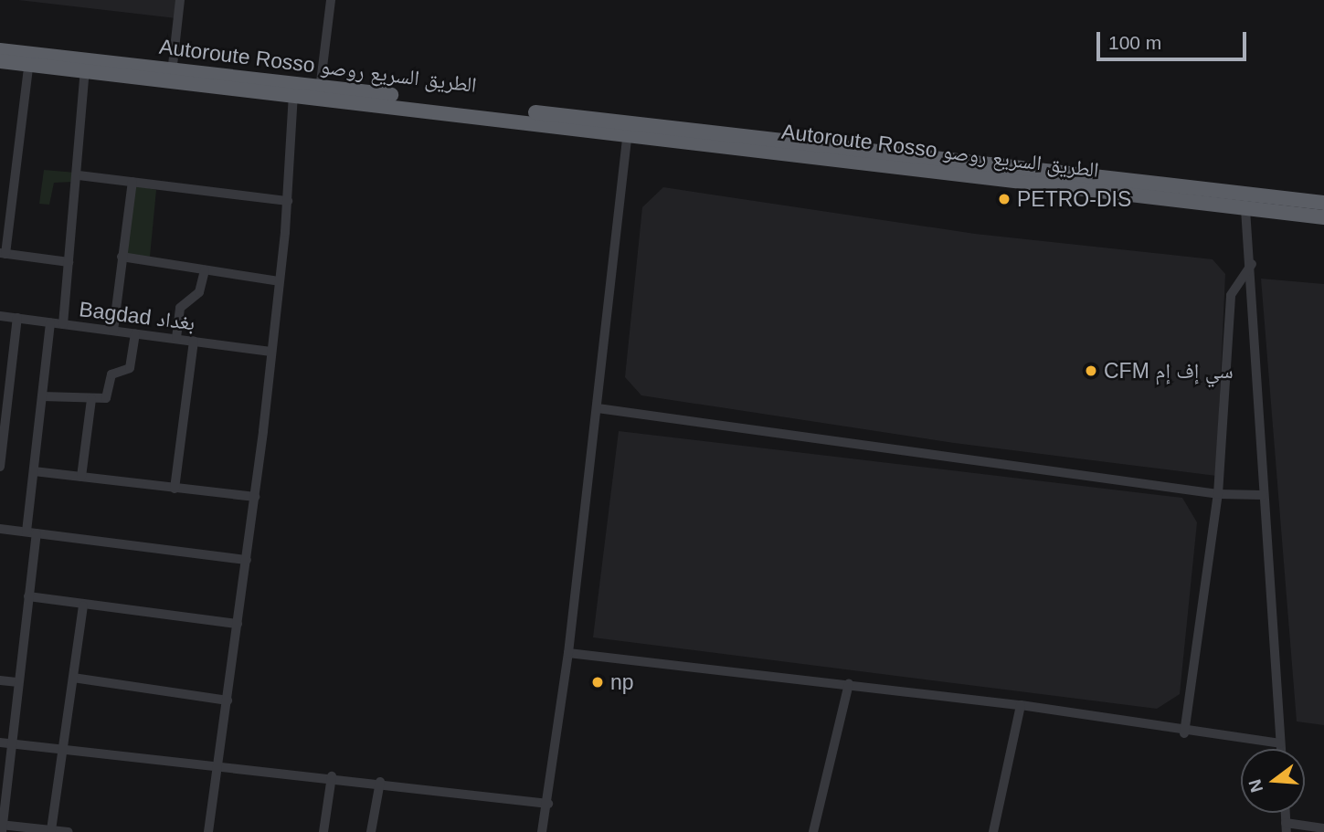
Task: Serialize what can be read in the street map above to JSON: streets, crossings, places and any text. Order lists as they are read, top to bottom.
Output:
{
  "streets": {
    "highway": ["Autoroute Rosso الطريق السريع روصو"],
    "street": ["Bagdad بغداد"]
  },
  "places": ["PETRO-DIS", "CFM سي إف إم", "np"],
  "scale_bar": "100 m",
  "north": "left"
}
